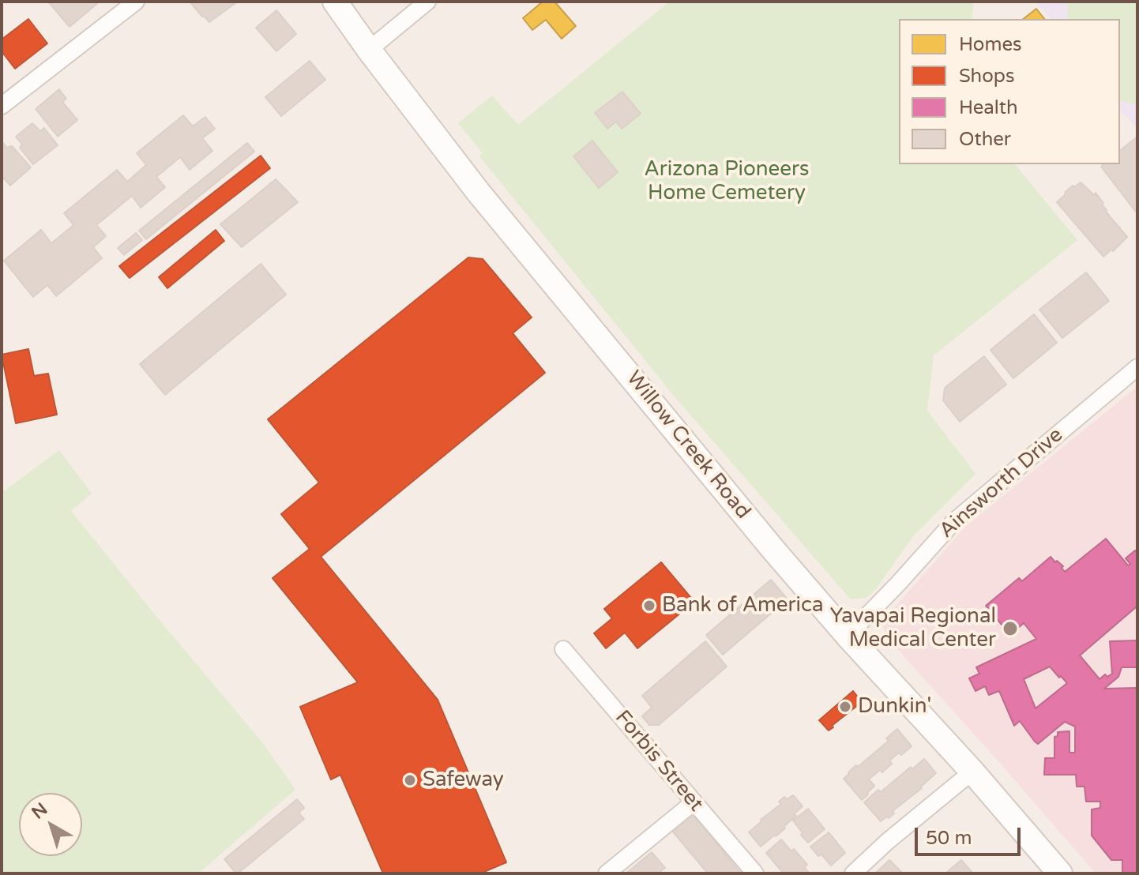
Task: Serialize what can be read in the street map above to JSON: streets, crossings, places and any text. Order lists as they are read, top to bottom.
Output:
{
  "streets": {
    "main road": ["Willow Creek Road"],
    "street": ["Ainsworth Drive", "Forbis Street"]
  },
  "crossings": [
    ["Willow Creek Road", "Ainsworth Drive"]
  ],
  "parks": ["Arizona Pioneers Home Cemetery"],
  "places": [
    "Bank of America",
    "Yavapai Regional Medical Center",
    "Dunkin'",
    "Safeway"
  ],
  "legend": [
    "Homes",
    "Shops",
    "Health",
    "Other"
  ],
  "scale_bar": "50 m",
  "north": "top left"
}
